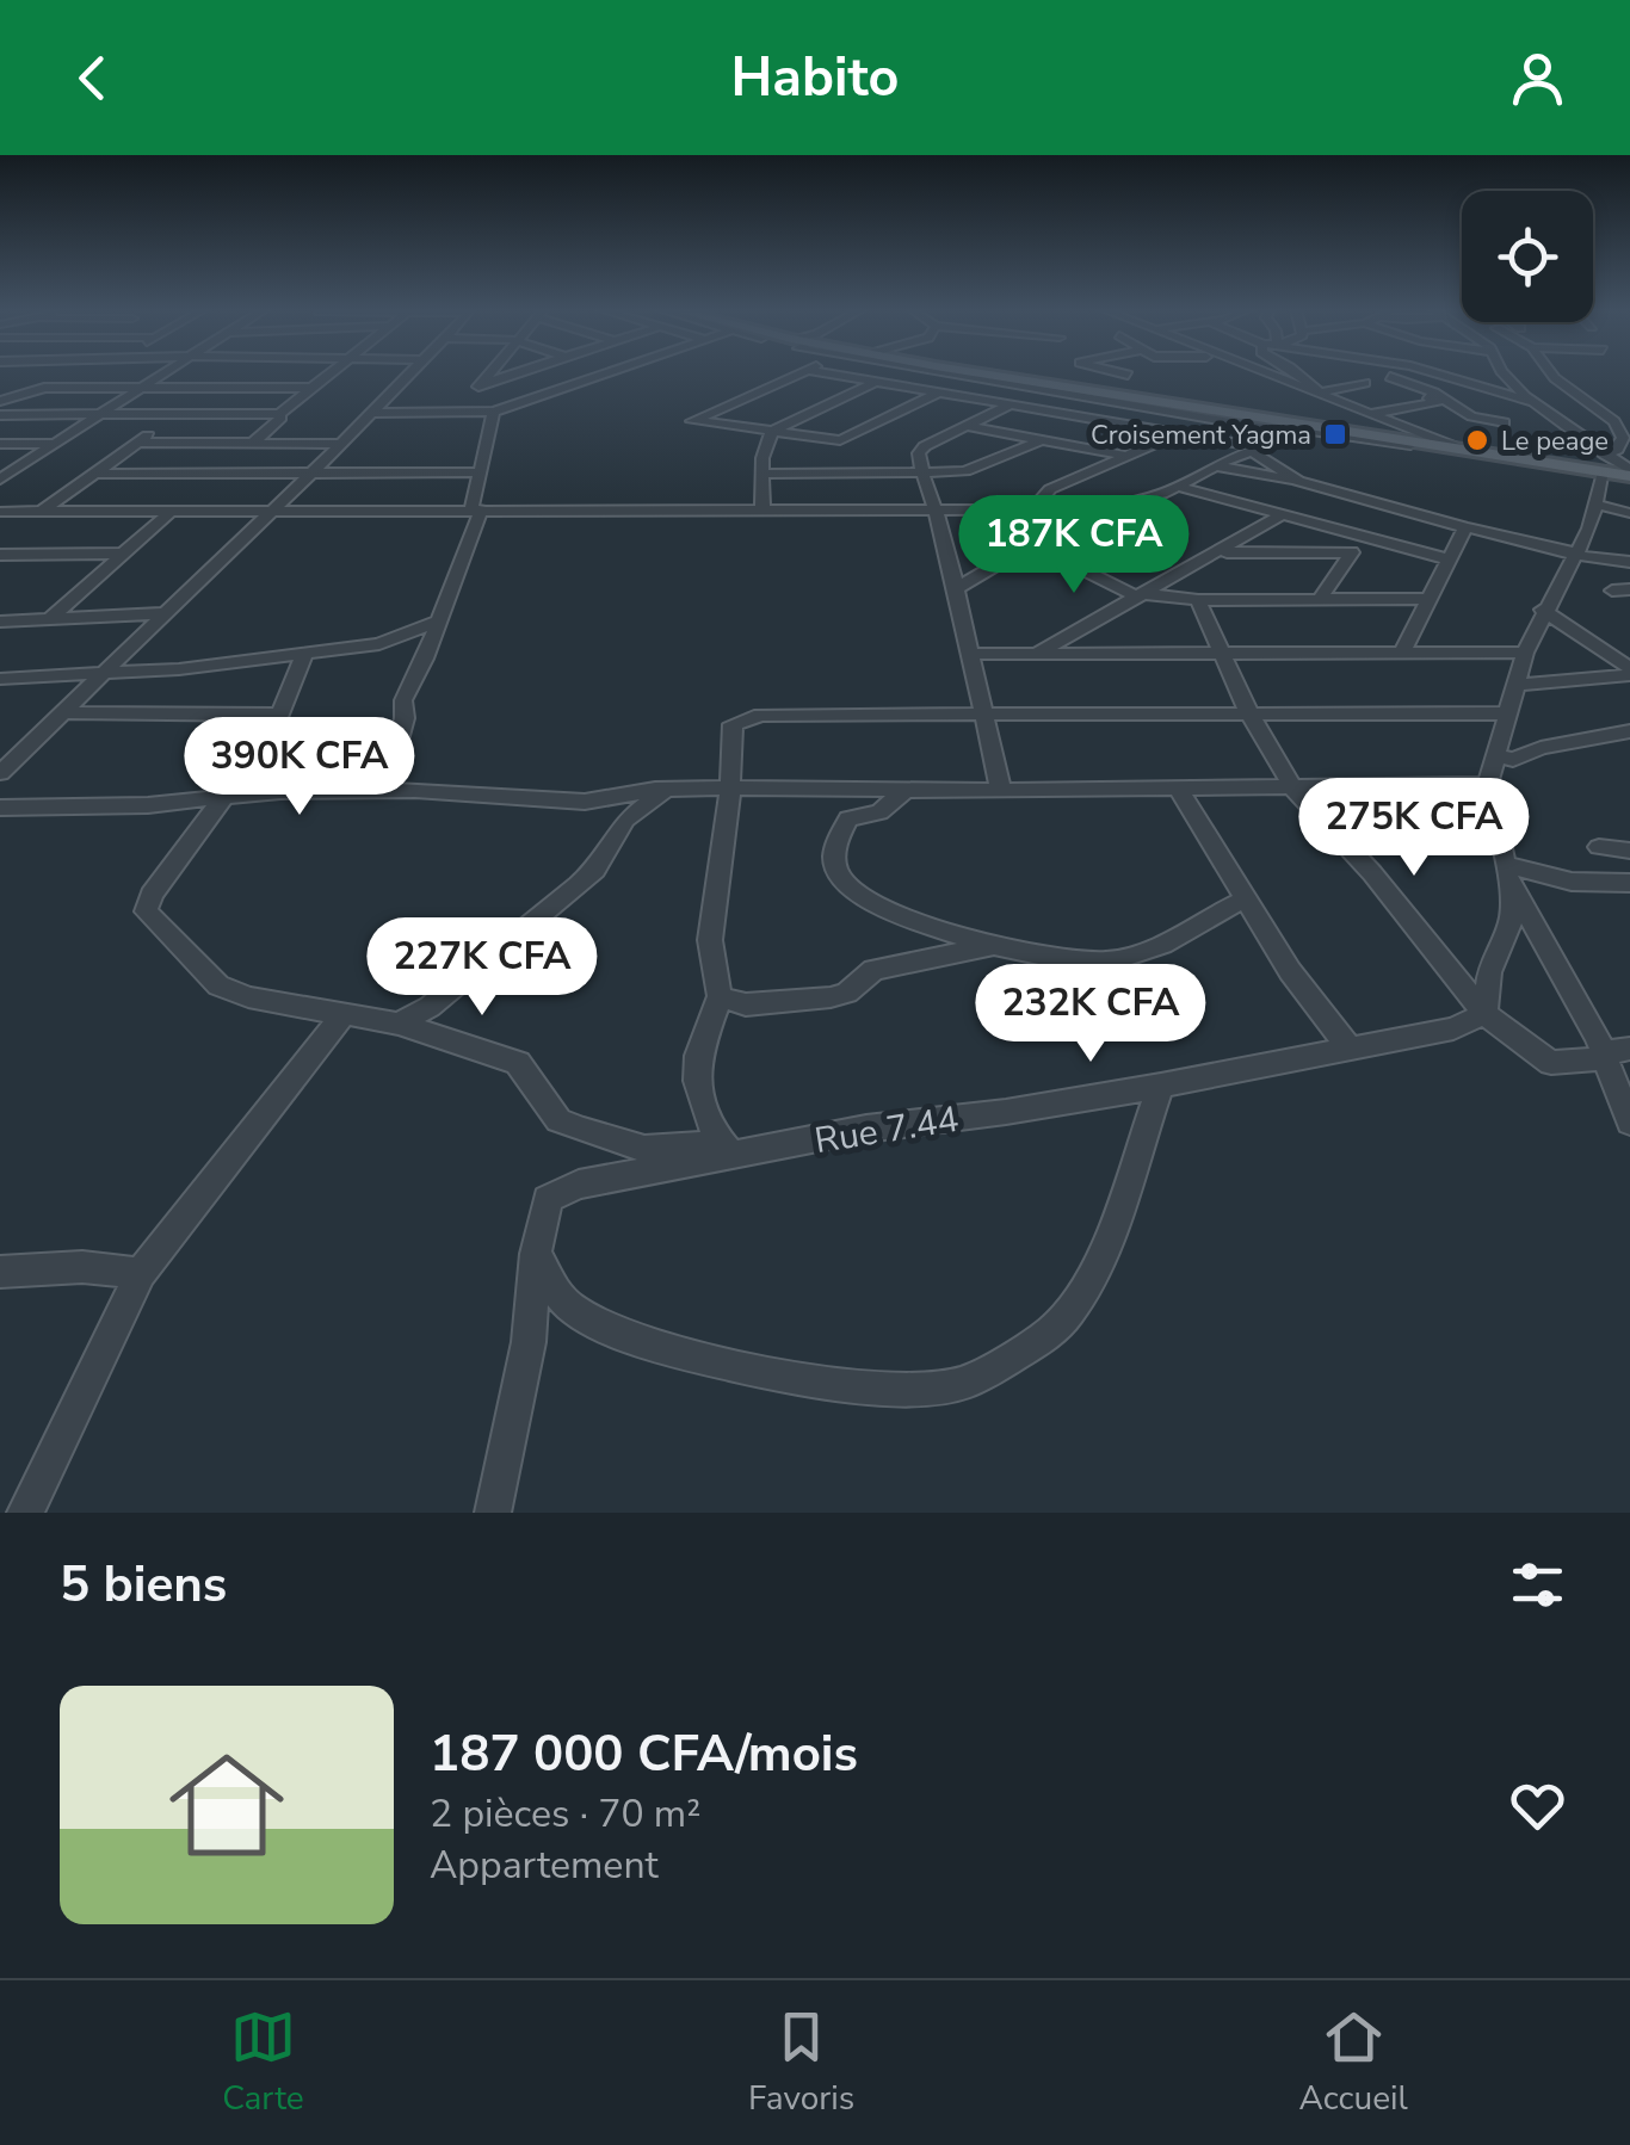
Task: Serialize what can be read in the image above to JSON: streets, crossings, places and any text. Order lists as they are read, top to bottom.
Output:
{
  "streets": {
    "street": ["Rue 7.44"]
  },
  "places": {
    "transit": ["Croisement Yagma"],
    "other": ["Le peage"]
  },
  "page": {
    "header": "Habito",
    "price": [
      "187K CFA",
      "390K CFA",
      "275K CFA",
      "227K CFA",
      "232K CFA"
    ],
    "heading": "5 biens",
    "list": [
      {
        "name": "187 000 CFA/mois",
        "note": "2 pièces · 70 m² · Appartement"
      }
    ],
    "tabs": ["Carte", "Favoris", "Accueil"]
  }
}
